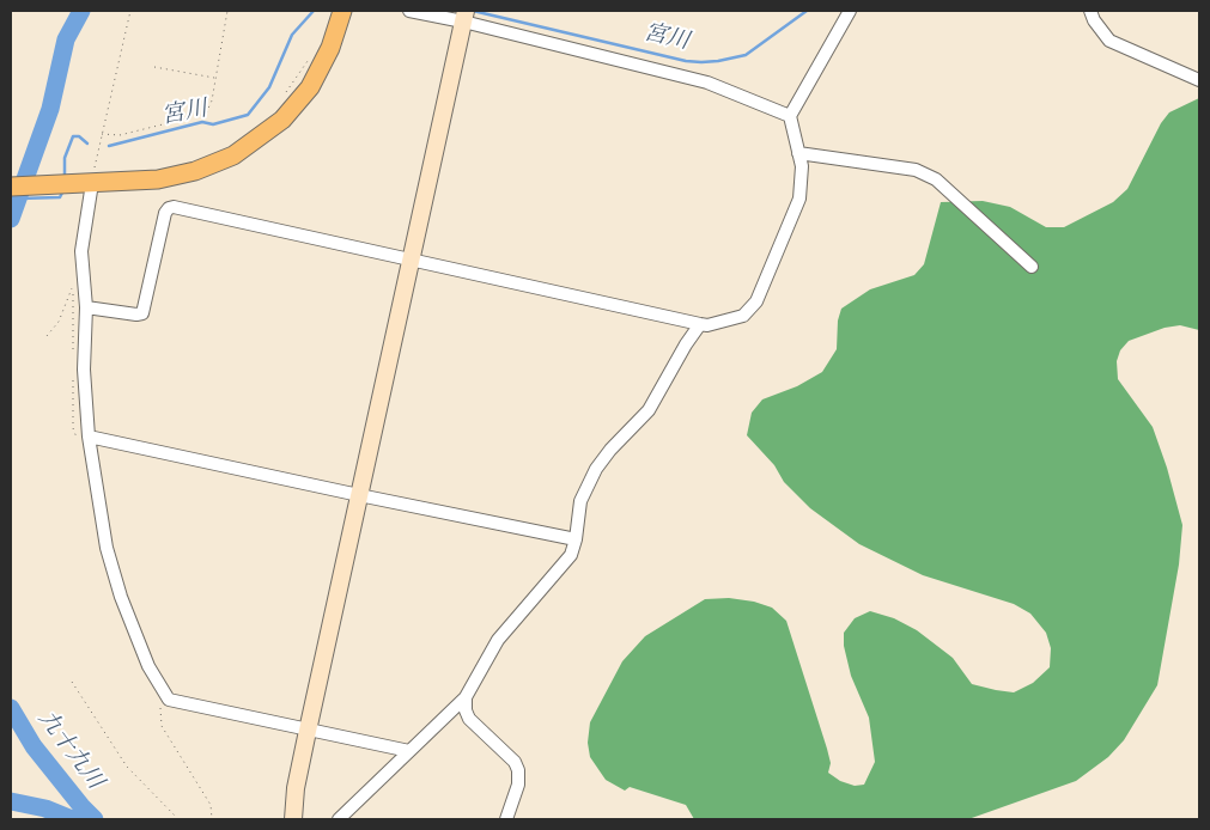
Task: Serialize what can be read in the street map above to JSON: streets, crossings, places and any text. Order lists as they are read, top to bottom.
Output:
{
  "water": ["宮川", "九十九川"]
}
